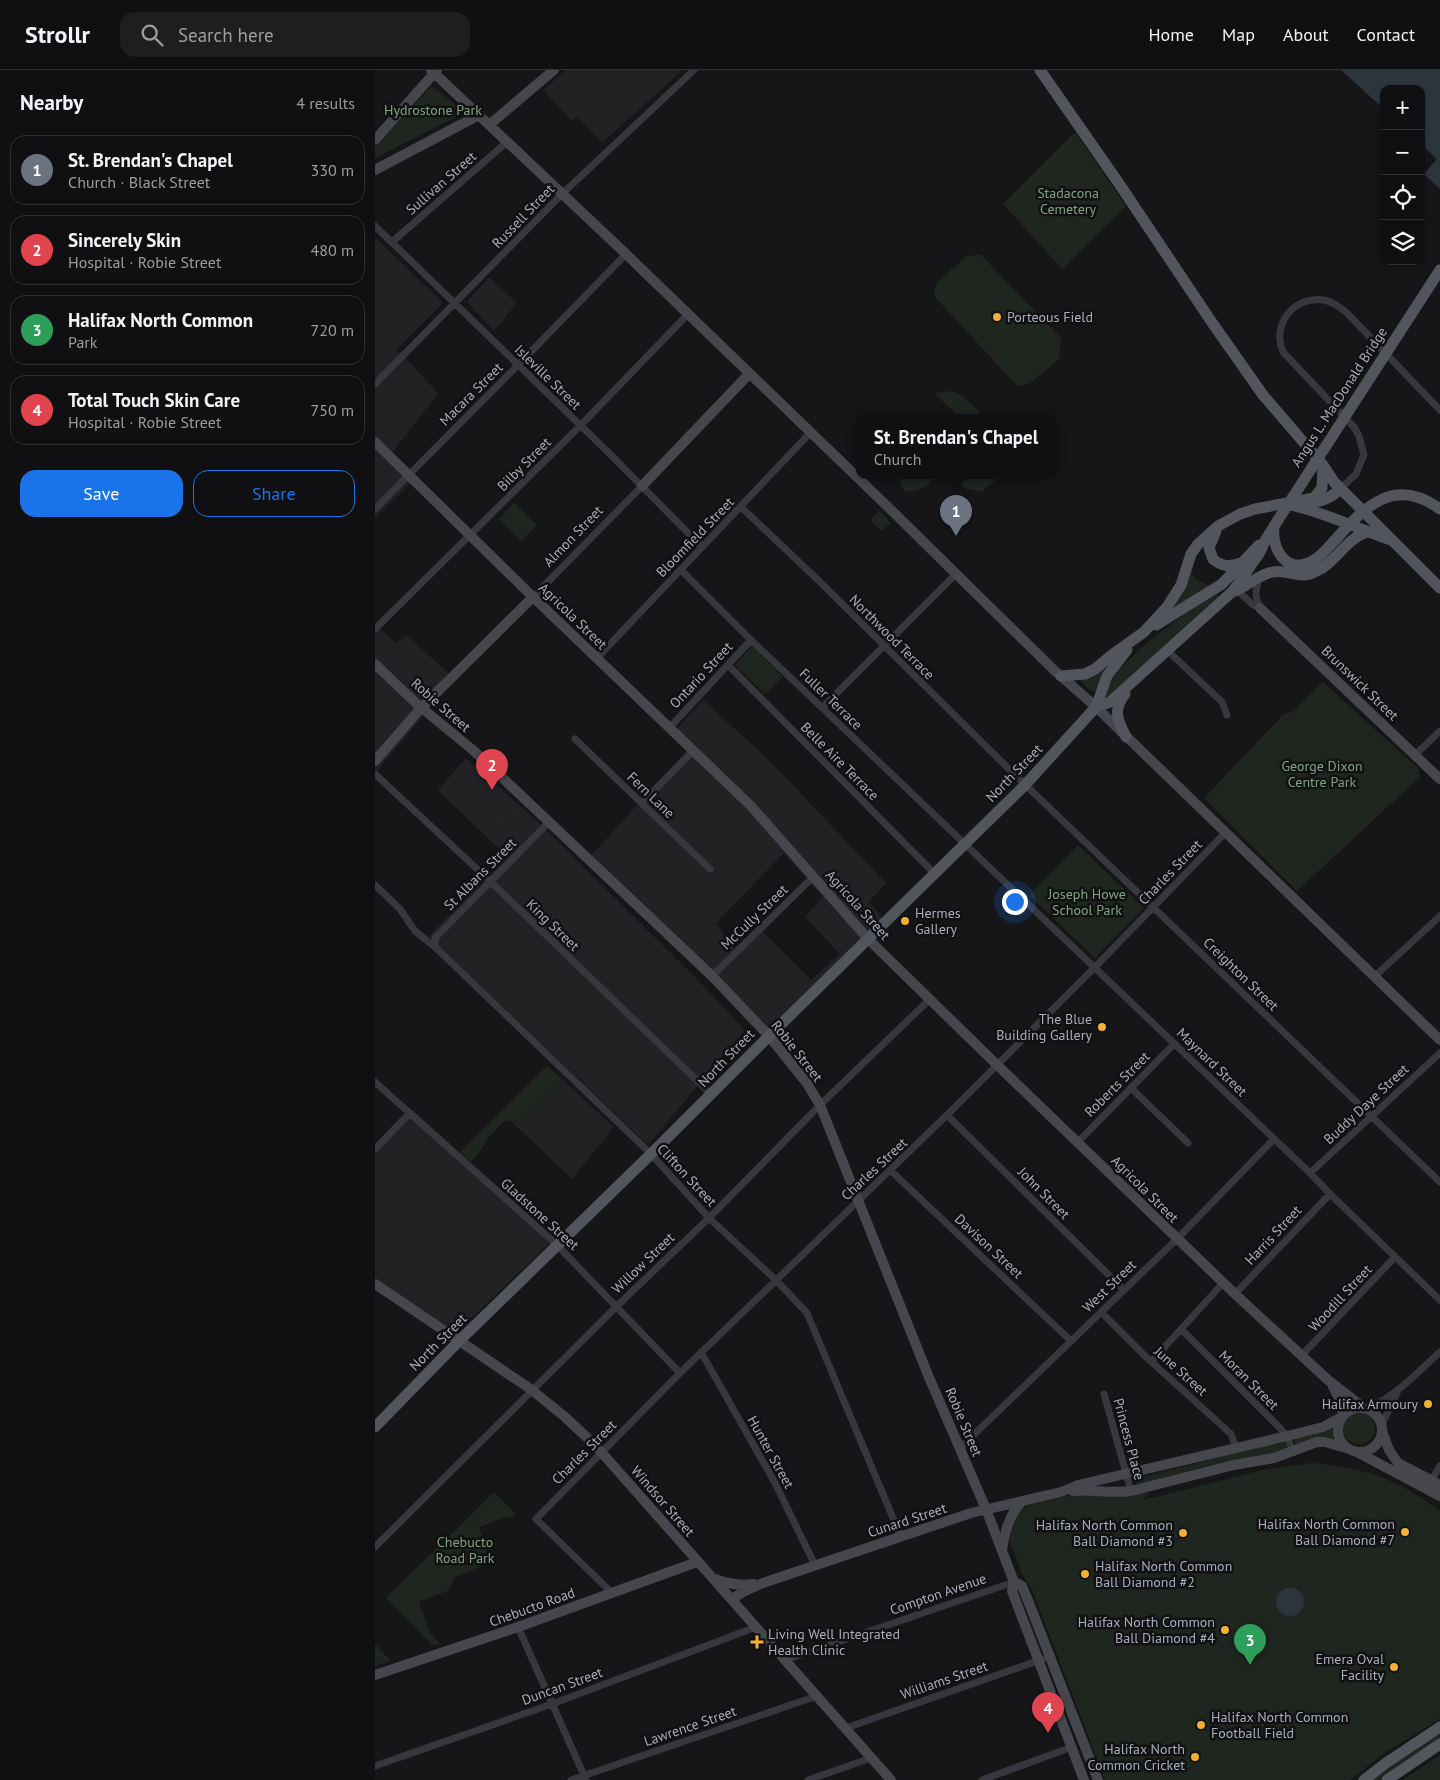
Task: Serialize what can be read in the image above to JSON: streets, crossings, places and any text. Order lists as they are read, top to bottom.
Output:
{
  "streets": {
    "main road": [
      "Angus L. MacDonald Bridge",
      "Almon Street",
      "Agricola Street",
      "Brunswick Street",
      "Robie Street",
      "North Street",
      "Windsor Street",
      "Cunard Street",
      "Chebucto Road"
    ],
    "street": [
      "Sullivan Street",
      "Russell Street",
      "Isleville Street",
      "Macara Street",
      "Bilby Street",
      "Bloomfield Street",
      "Northwood Terrace",
      "Ontario Street",
      "Fuller Terrace",
      "Belle Aire Terrace",
      "Fern Lane",
      "Charles Street",
      "St Albans Street",
      "McCully Street",
      "King Street",
      "Creighton Street",
      "Maynard Street",
      "Roberts Street",
      "Buddy Daye Street",
      "Clifton Street",
      "John Street",
      "Gladstone Street",
      "Harris Street",
      "Davison Street",
      "Willow Street",
      "West Street",
      "Woodill Street",
      "June Street",
      "Moran Street",
      "Princess Place",
      "Hunter Street",
      "Compton Avenue",
      "Williams Street",
      "Duncan Street",
      "Lawrence Street"
    ]
  },
  "crossings": [
    ["Sullivan Street", "Isleville Street"],
    ["Russell Street", "Isleville Street"],
    ["Isleville Street", "Macara Street"],
    ["Isleville Street", "Bilby Street"],
    ["Isleville Street", "Almon Street"],
    ["Isleville Street", "Bloomfield Street"],
    ["Macara Street", "Agricola Street"],
    ["Angus L. MacDonald Bridge", "Brunswick Street"],
    ["Angus L. MacDonald Bridge", "North Street"],
    ["Bilby Street", "Agricola Street"],
    ["Almon Street", "Agricola Street"],
    ["Almon Street", "Robie Street"],
    ["Bloomfield Street", "Agricola Street"],
    ["Bloomfield Street", "Northwood Terrace"],
    ["Bloomfield Street", "Fuller Terrace"],
    ["Agricola Street", "Ontario Street"],
    ["Agricola Street", "North Street"],
    ["Agricola Street", "Charles Street"],
    ["Agricola Street", "McCully Street"],
    ["Agricola Street", "Roberts Street"],
    ["Agricola Street", "Harris Street"],
    ["Agricola Street", "Willow Street"],
    ["Agricola Street", "West Street"],
    ["Agricola Street", "Woodill Street"],
    ["Agricola Street", "Cunard Street"],
    ["Northwood Terrace", "North Street"],
    ["Northwood Terrace", "Creighton Street"],
    ["Ontario Street", "Fuller Terrace"],
    ["Ontario Street", "Belle Aire Terrace"],
    ["Brunswick Street", "North Street"],
    ["Fuller Terrace", "North Street"],
    ["Fuller Terrace", "Maynard Street"],
    ["Robie Street", "North Street"],
    ["Robie Street", "Charles Street"],
    ["Robie Street", "St Albans Street"],
    ["Robie Street", "McCully Street"],
    ["Robie Street", "Willow Street"],
    ["Robie Street", "West Street"],
    ["Robie Street", "Cunard Street"],
    ["Robie Street", "Compton Avenue"],
    ["Robie Street", "Williams Street"],
    ["Belle Aire Terrace", "North Street"],
    ["North Street", "King Street"],
    ["North Street", "Creighton Street"],
    ["North Street", "Maynard Street"],
    ["North Street", "Clifton Street"],
    ["North Street", "Gladstone Street"],
    ["North Street", "Windsor Street"],
    ["Charles Street", "Creighton Street"],
    ["Charles Street", "Maynard Street"],
    ["Charles Street", "Clifton Street"],
    ["Charles Street", "John Street"],
    ["Charles Street", "Gladstone Street"],
    ["Charles Street", "Davison Street"],
    ["Charles Street", "Hunter Street"],
    ["Charles Street", "Windsor Street"],
    ["Charles Street", "Chebucto Road"],
    ["St Albans Street", "King Street"],
    ["St Albans Street", "Clifton Street"],
    ["Creighton Street", "Buddy Daye Street"],
    ["Maynard Street", "Roberts Street"],
    ["Maynard Street", "Buddy Daye Street"],
    ["Maynard Street", "Harris Street"],
    ["Maynard Street", "West Street"],
    ["Maynard Street", "Woodill Street"],
    ["Clifton Street", "Willow Street"],
    ["Clifton Street", "Cunard Street"],
    ["John Street", "West Street"],
    ["Gladstone Street", "Willow Street"],
    ["Davison Street", "West Street"],
    ["Willow Street", "Windsor Street"],
    ["June Street", "Cunard Street"],
    ["Moran Street", "Cunard Street"],
    ["Princess Place", "Cunard Street"],
    ["Hunter Street", "Cunard Street"],
    ["Windsor Street", "Cunard Street"],
    ["Windsor Street", "Compton Avenue"],
    ["Windsor Street", "Chebucto Road"],
    ["Windsor Street", "Williams Street"],
    ["Windsor Street", "Duncan Street"],
    ["Windsor Street", "Lawrence Street"]
  ],
  "parks": [
    "Hydrostone Park",
    "Stadacona Cemetery",
    "George Dixon Centre Park",
    "Joseph Howe School Park",
    "Chebucto Road Park"
  ],
  "places": {
    "other": [
      "Porteous Field",
      "Hermes Gallery",
      "The Blue Building Gallery",
      "Halifax Armoury",
      "Halifax North Common Ball Diamond #7",
      "Halifax North Common Ball Diamond #3",
      "Halifax North Common Ball Diamond #2",
      "Halifax North Common Ball Diamond #4",
      "Emera Oval Facility",
      "Halifax North Common Football Field",
      "Halifax North Common Cricket"
    ],
    "health": ["Living Well Integrated Health Clinic"]
  },
  "page": {
    "header": "Strollr",
    "search": "Search here",
    "nav": [
      "Home",
      "Map",
      "About",
      "Contact"
    ],
    "heading": ["Nearby", "4 results"],
    "map_buttons": ["+", "−"],
    "list": [
      {
        "mark": "1",
        "name": "St. Brendan's Chapel",
        "note": "Church · Black Street",
        "value": "330 m"
      },
      {
        "mark": "2",
        "name": "Sincerely Skin",
        "note": "Hospital · Robie Street",
        "value": "480 m"
      },
      {
        "mark": "3",
        "name": "Halifax North Common",
        "note": "Park",
        "value": "720 m"
      },
      {
        "mark": "4",
        "name": "Total Touch Skin Care",
        "note": "Hospital · Robie Street",
        "value": "750 m"
      }
    ],
    "popup": ["St. Brendan's Chapel", "Church"],
    "buttons": ["Save", "Share"],
    "pins": [
      "1",
      "2",
      "3",
      "4"
    ]
  }
}
